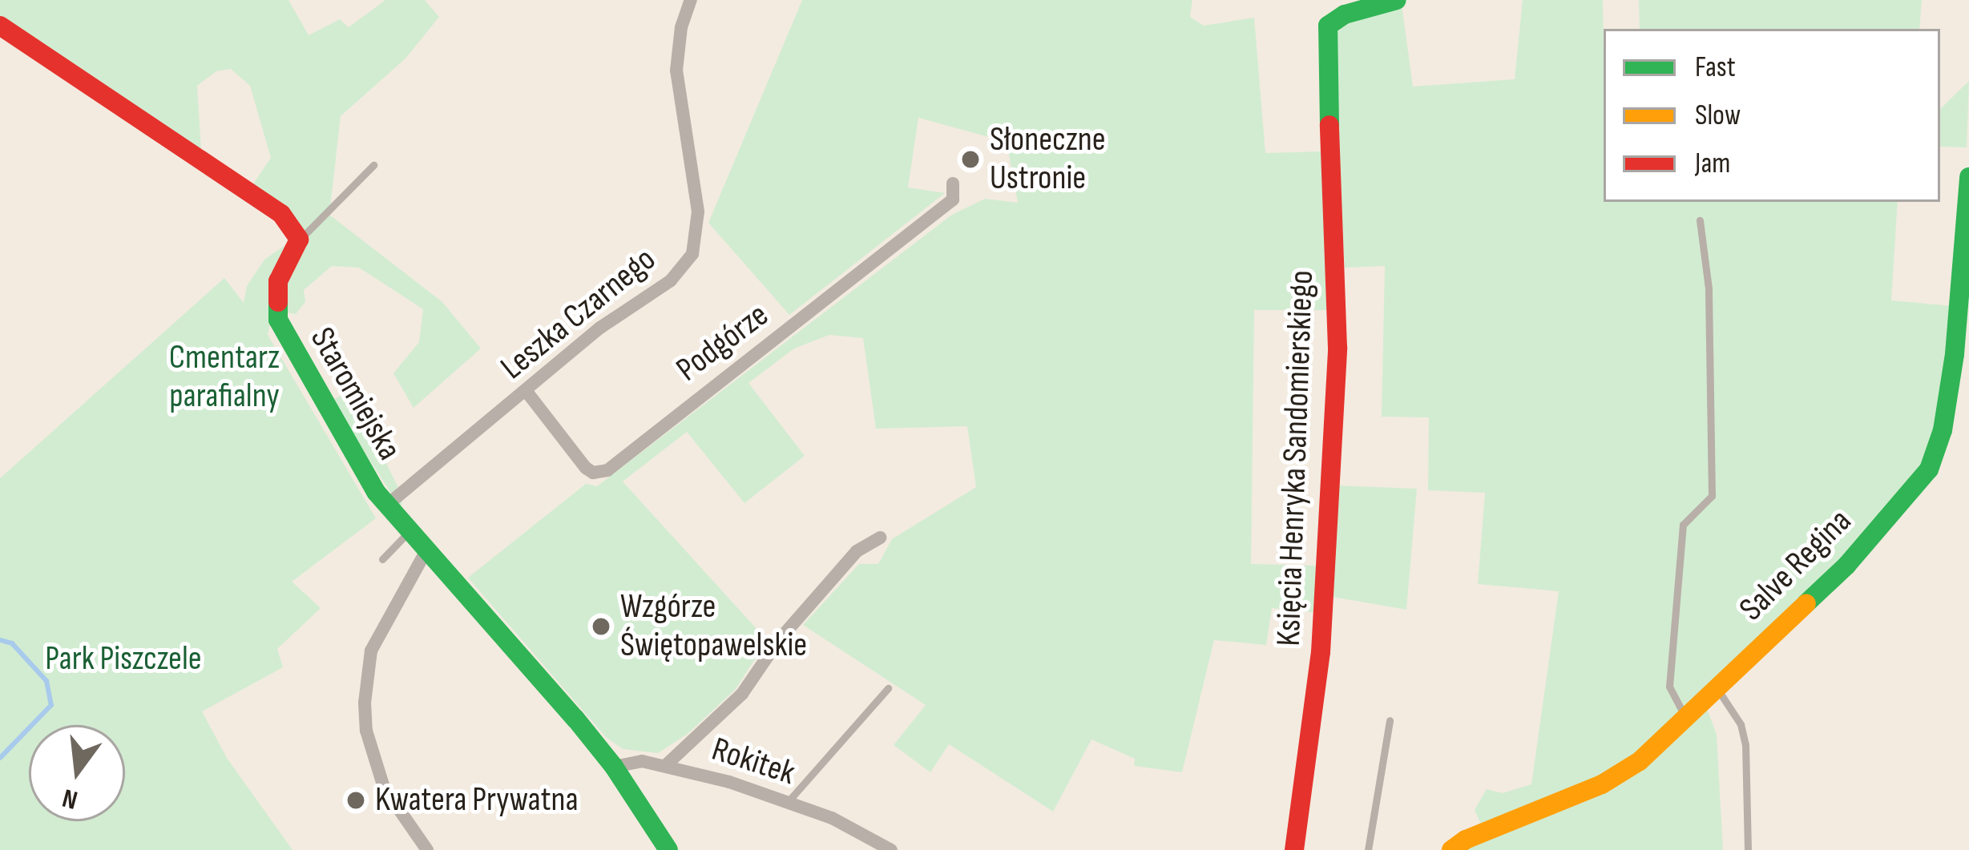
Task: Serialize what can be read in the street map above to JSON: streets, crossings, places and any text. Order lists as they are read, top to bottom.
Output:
{
  "streets": {
    "street": [
      "Leszka Czarnego",
      "Podgórze",
      "Staromiejska",
      "Księcia Henryka Sandomierskiego",
      "Salve Regina",
      "Rokitek"
    ]
  },
  "crossings": [
    ["Leszka Czarnego", "Podgórze"],
    ["Leszka Czarnego", "Staromiejska"],
    ["Staromiejska", "Rokitek"]
  ],
  "parks": ["Cmentarz parafialny", "Park Piszczele"],
  "places": ["Słoneczne Ustronie", "Wzgórze Świętopawelskie", "Kwatera Prywatna"],
  "legend": ["Fast", "Slow", "Jam"],
  "north": "bottom"
}
